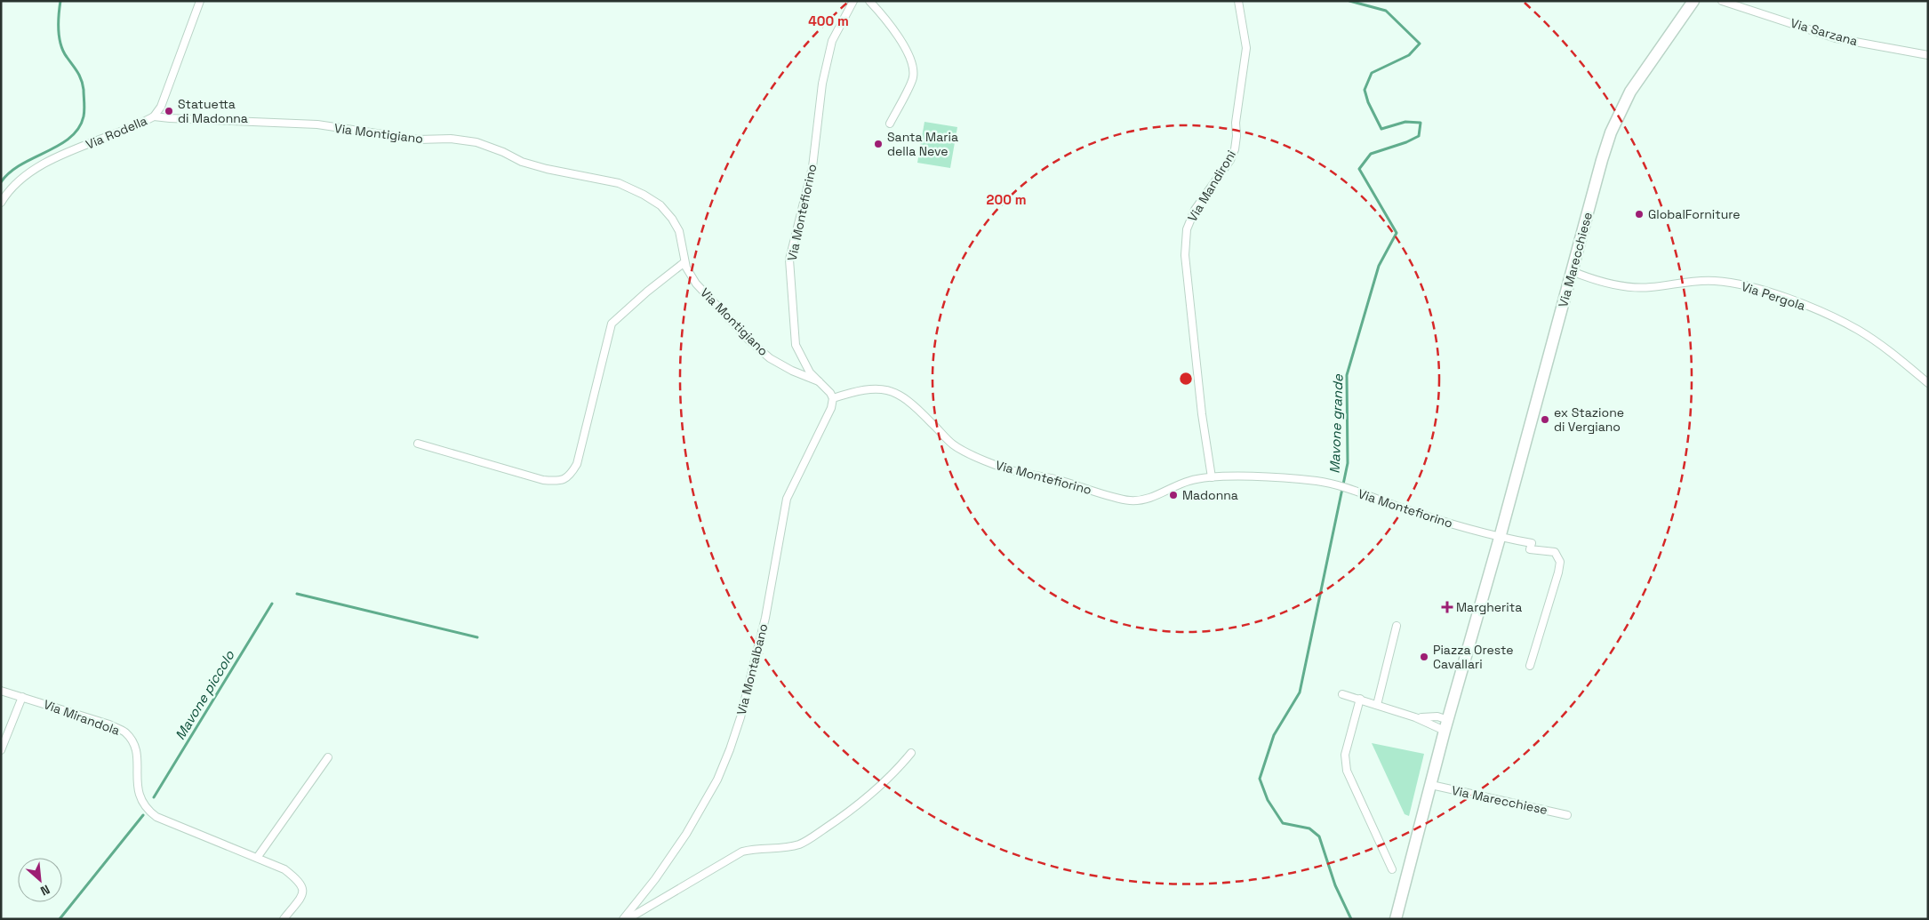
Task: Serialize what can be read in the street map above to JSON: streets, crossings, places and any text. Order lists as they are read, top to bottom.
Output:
{
  "streets": {
    "main road": ["Via Marecchiese"],
    "street": [
      "Via Sarzana",
      "Via Rodella",
      "Via Montigiano",
      "Via Mandironi",
      "Via Montefiorino",
      "Via Pergola",
      "Via Montalbano",
      "Via Mirandola"
    ]
  },
  "crossings": [
    ["Via Rodella", "Via Montigiano"],
    ["Via Montigiano", "Via Montefiorino"],
    ["Via Mandironi", "Via Montefiorino"],
    ["Via Montefiorino", "Via Marecchiese"],
    ["Via Montefiorino", "Via Montalbano"],
    ["Via Marecchiese", "Via Pergola"]
  ],
  "water": ["Mavone grande", "Mavone piccolo"],
  "places": {
    "other": [
      "Statuetta di Madonna",
      "Santa Maria della Neve",
      "GlobalForniture",
      "ex Stazione di Vergiano",
      "Madonna",
      "Piazza Oreste Cavallari"
    ],
    "health": ["Margherita"]
  },
  "north": "bottom right",
  "rings": ["400 m", "200 m"]
}
